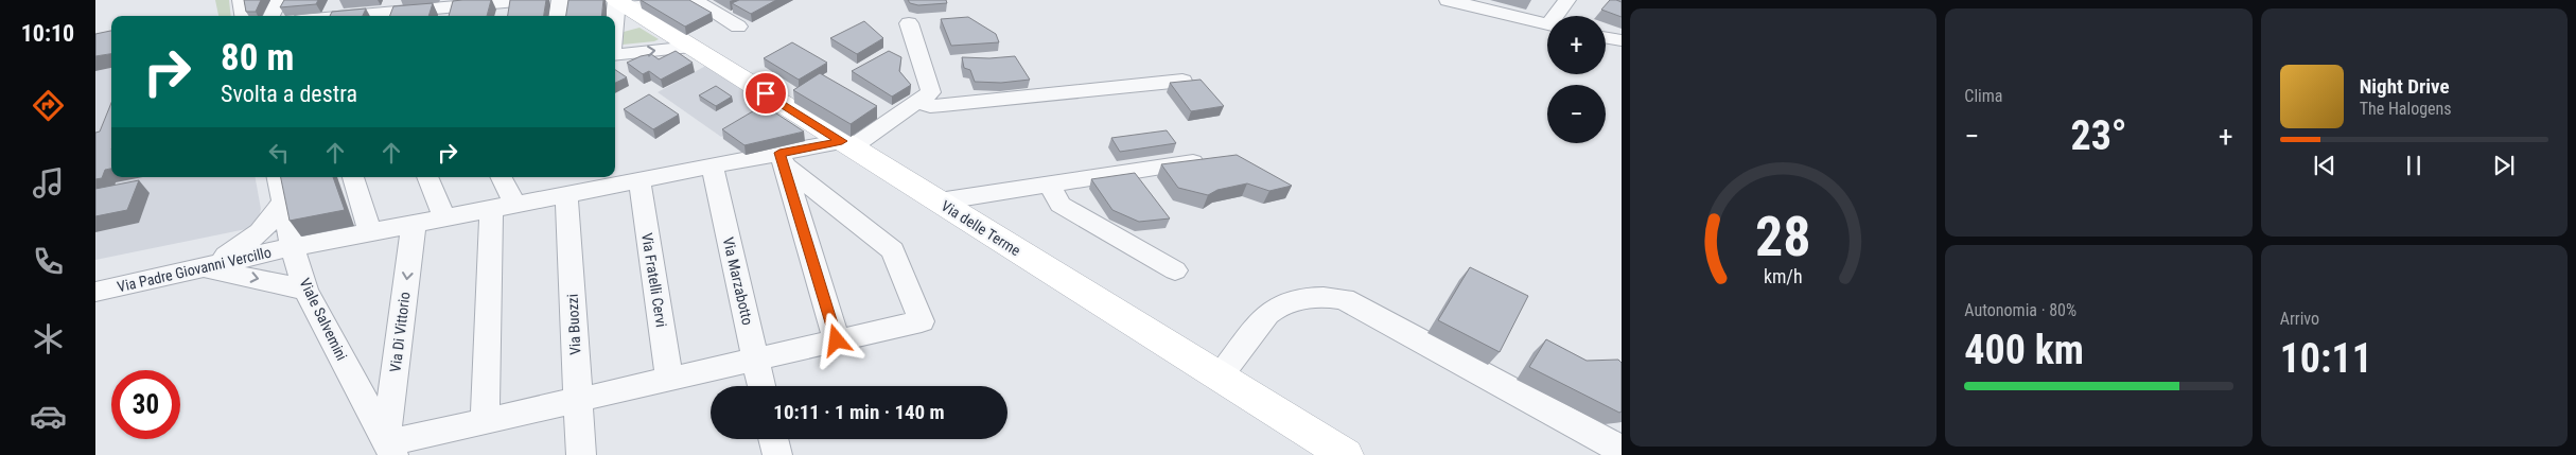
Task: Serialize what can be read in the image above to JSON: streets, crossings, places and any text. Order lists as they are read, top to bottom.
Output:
{
  "streets": {
    "main road": ["Via delle Terme"],
    "street": [
      "Via Padre Giovanni Vercillo",
      "Via Fratelli Cervi",
      "Via Marzabotto",
      "Viale Salvemini",
      "Via Buozzi",
      "Via Di Vittorio"
    ]
  },
  "crossings": [
    ["Via delle Terme", "Via Padre Giovanni Vercillo"],
    ["Via Padre Giovanni Vercillo", "Via Fratelli Cervi"],
    ["Via Padre Giovanni Vercillo", "Via Marzabotto"],
    ["Via Padre Giovanni Vercillo", "Viale Salvemini"],
    ["Via Padre Giovanni Vercillo", "Via Buozzi"],
    ["Via Padre Giovanni Vercillo", "Via Di Vittorio"],
    ["Viale Salvemini", "Via Di Vittorio"]
  ],
  "page": {
    "tabs": "10:10",
    "tile": [
      "Clima",
      ["Autonomia · 80%", "400 km"],
      ["Arrivo", "10:11"]
    ],
    "map_buttons": ["+", "−"],
    "turn": ["80 m", "Svolta a destra"],
    "song": ["Night Drive", "The Halogens"],
    "heat": ["−", "23°", "+"],
    "limit": "30",
    "trip": "10:11 · 1 min · 140 m",
    "gauge": ["28", "km/h"]
  }
}
